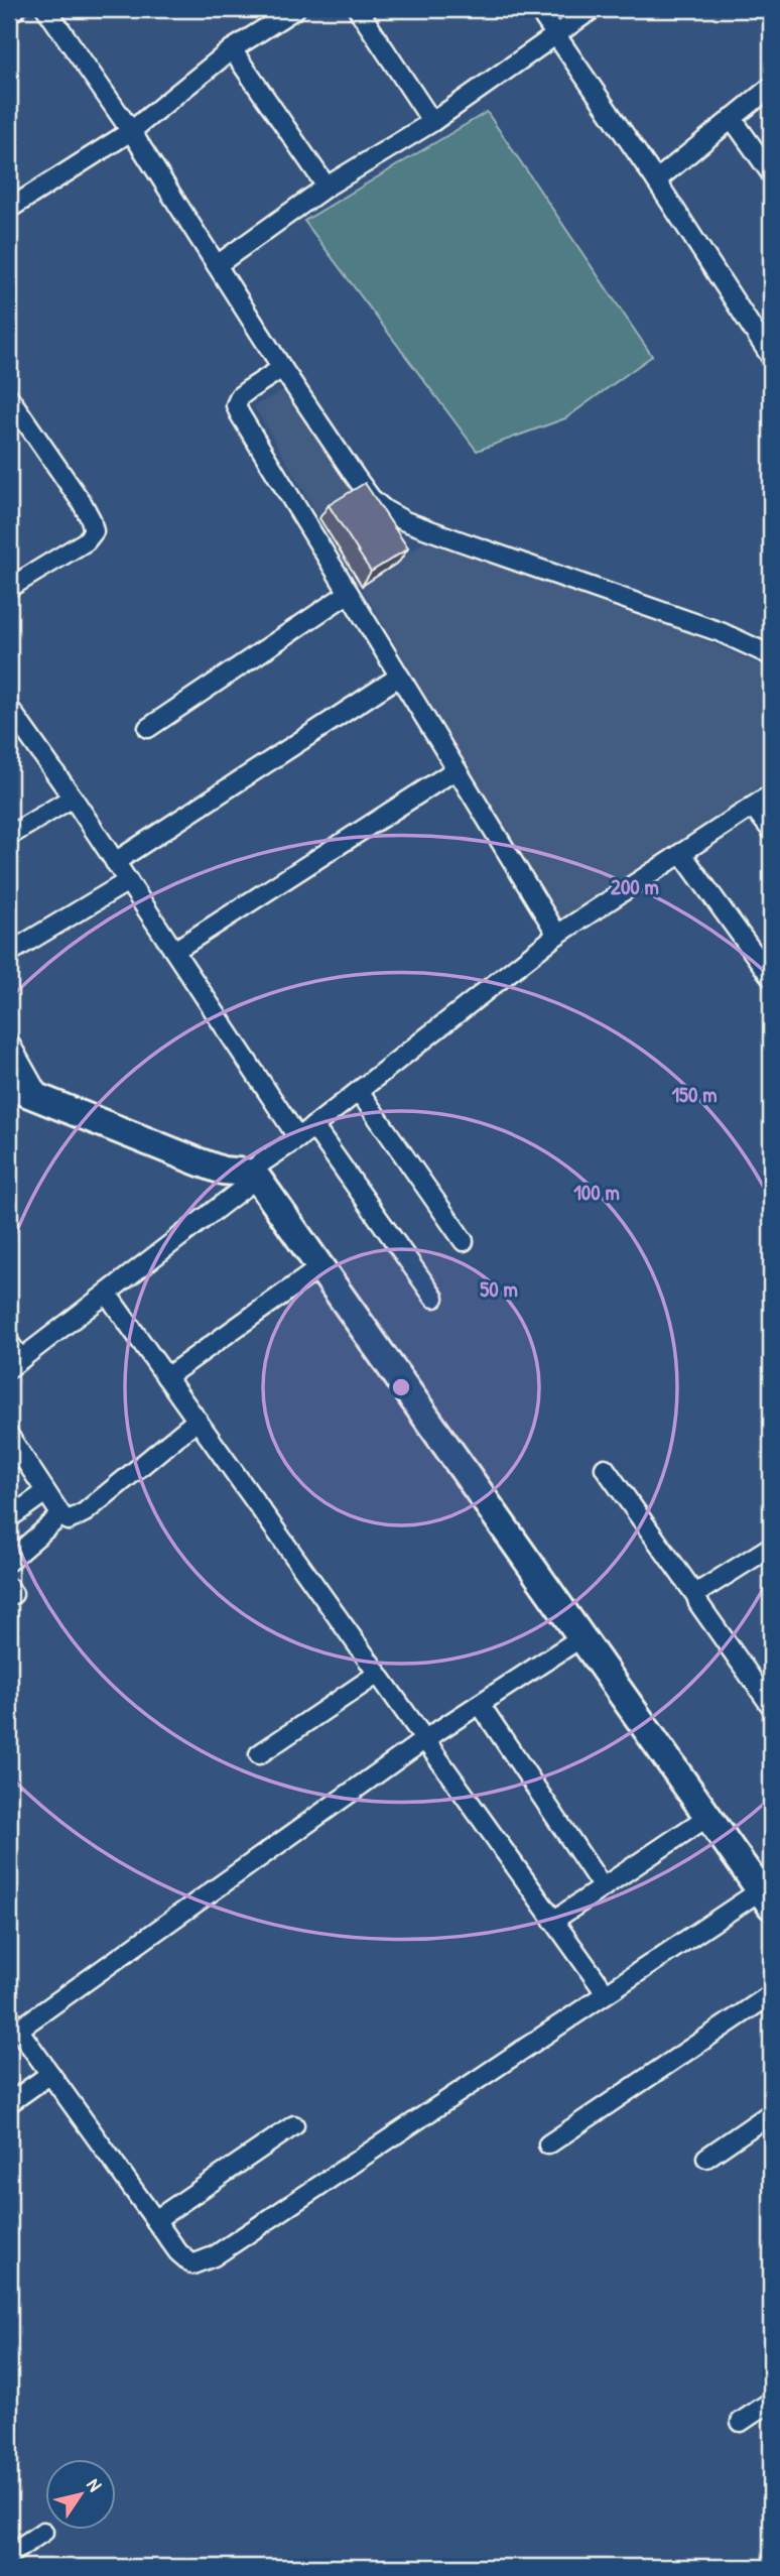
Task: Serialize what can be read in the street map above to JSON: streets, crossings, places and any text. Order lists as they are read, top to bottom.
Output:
{
  "north": "top right",
  "rings": [
    "200 m",
    "150 m",
    "100 m",
    "50 m"
  ]
}
